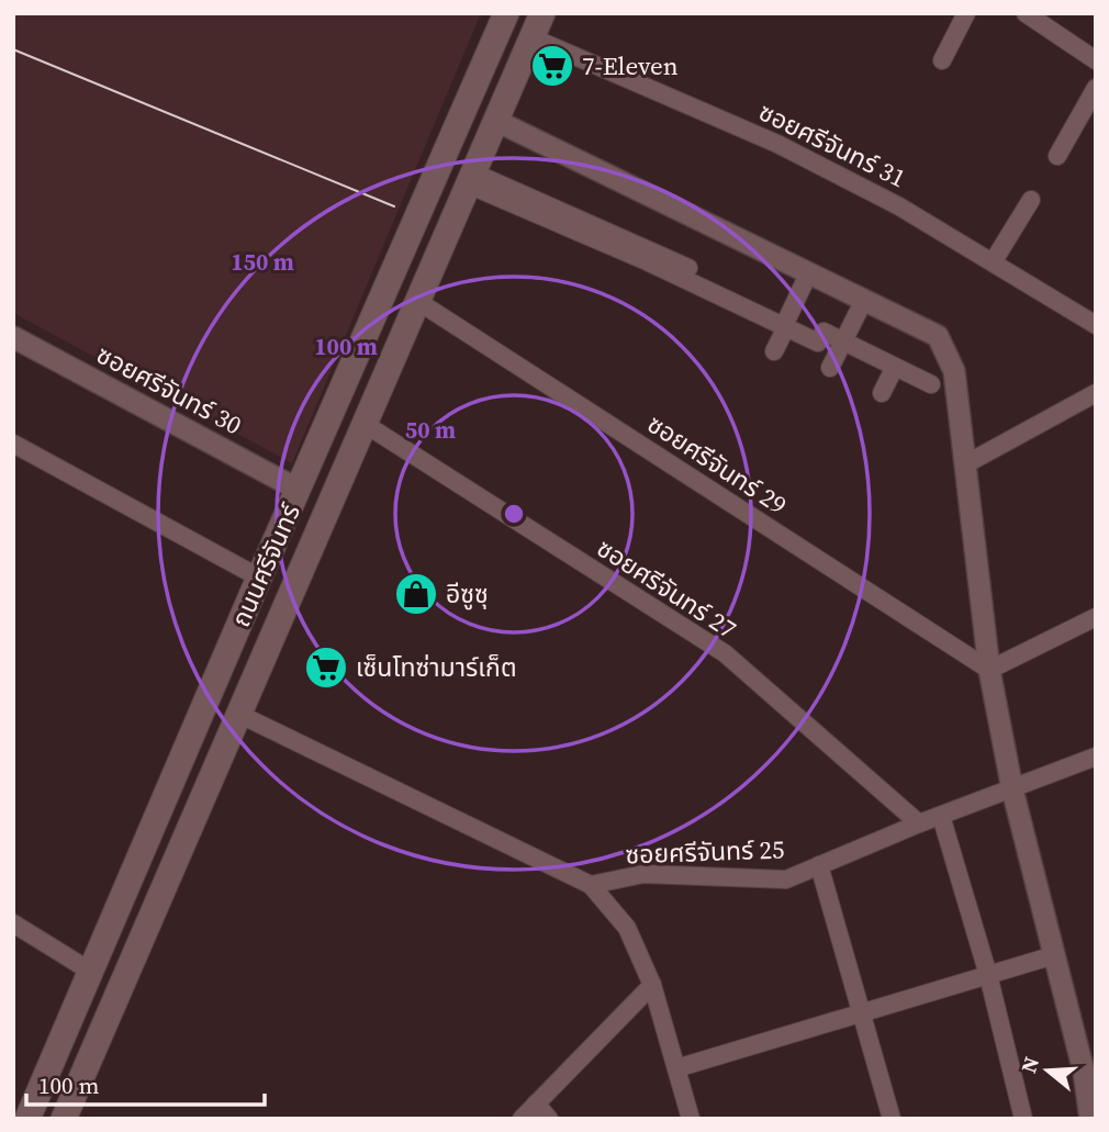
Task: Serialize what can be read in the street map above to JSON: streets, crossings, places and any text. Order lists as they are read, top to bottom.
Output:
{
  "streets": {
    "main road": ["ถนนศรีจันทร์"],
    "street": [
      "ซอยศรีจันทร์ 31",
      "ซอยศรีจันทร์ 30",
      "ซอยศรีจันทร์ 29",
      "ซอยศรีจันทร์ 27",
      "ซอยศรีจันทร์ 25"
    ]
  },
  "crossings": [
    ["ซอยศรีจันทร์ 31", "ถนนศรีจันทร์"],
    ["ซอยศรีจันทร์ 30", "ถนนศรีจันทร์"],
    ["ซอยศรีจันทร์ 29", "ถนนศรีจันทร์"],
    ["ถนนศรีจันทร์", "ซอยศรีจันทร์ 27"],
    ["ซอยศรีจันทร์ 27", "ซอยศรีจันทร์ 25"]
  ],
  "places": {
    "supermarket": ["7-Eleven", "เซ็นโทซ่ามาร์เก็ต"],
    "shop": ["อีซูซุ"]
  },
  "scale_bar": "100 m",
  "north": "left",
  "rings": ["150 m", "100 m", "50 m"]
}
